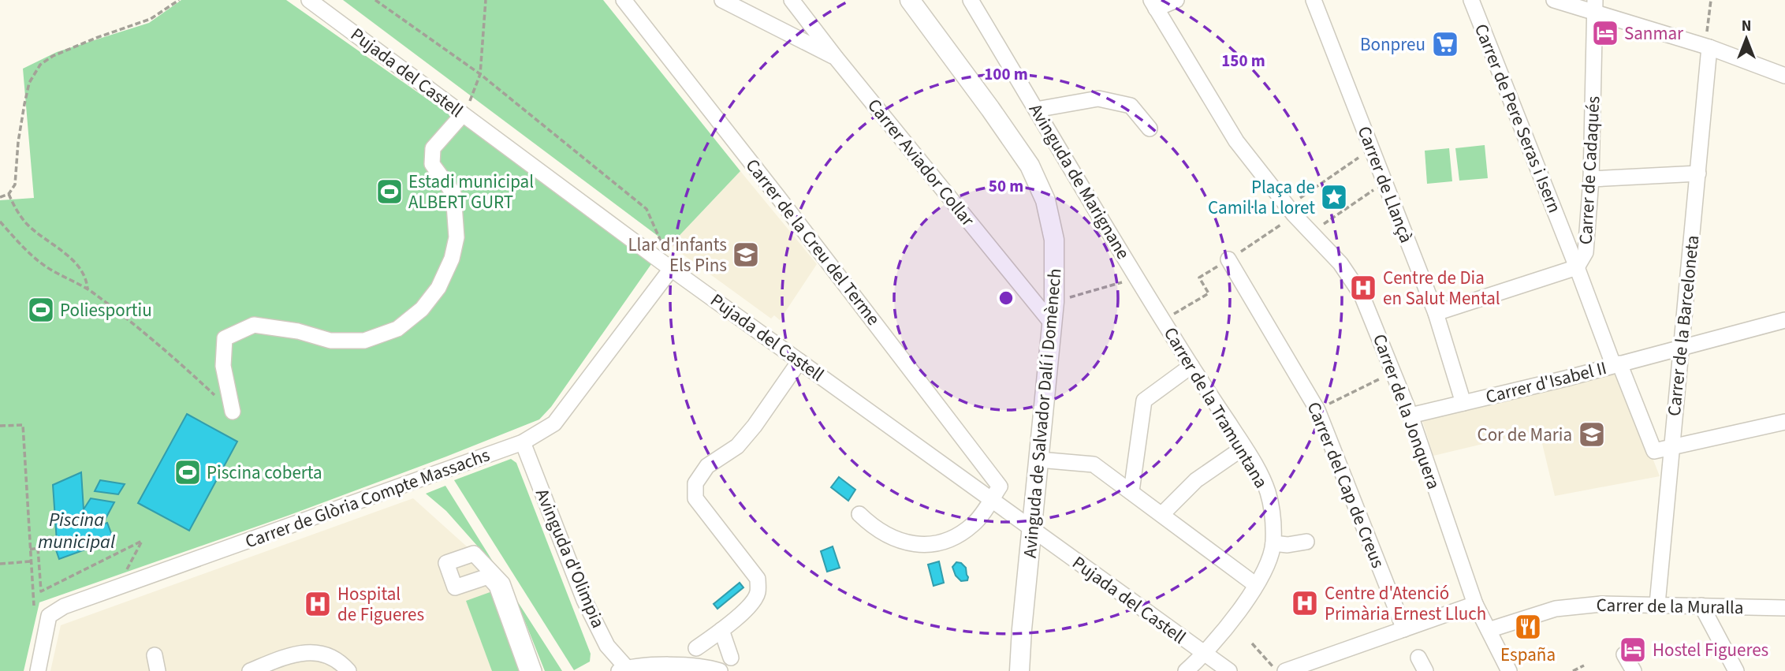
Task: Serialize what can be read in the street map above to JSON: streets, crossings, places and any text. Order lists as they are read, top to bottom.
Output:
{
  "streets": {
    "main road": ["Avinguda de Salvador Dalí i Domènech"],
    "street": [
      "Pujada del Castell",
      "Carrer de Pere Seras i Isern",
      "Carrer Aviador Collar",
      "Carrer de Cadaqués",
      "Avinguda de Marignane",
      "Carrer de Llançà",
      "Carrer de la Creu del Terme",
      "Carrer de la Barceloneta",
      "Carrer d'Isabel II",
      "Carrer de la Tramuntana",
      "Carrer de la Jonquera",
      "Carrer del Cap de Creus",
      "Carrer de Glòria Compte Massachs",
      "Avinguda d'Olimpia",
      "Carrer de la Muralla"
    ]
  },
  "crossings": [
    ["Pujada del Castell", "Carrer de la Creu del Terme"],
    ["Pujada del Castell", "Carrer de la Tramuntana"],
    ["Pujada del Castell", "Avinguda de Salvador Dalí i Domènech"],
    ["Pujada del Castell", "Carrer de Glòria Compte Massachs"],
    ["Carrer de Pere Seras i Isern", "Carrer de Cadaqués"],
    ["Carrer Aviador Collar", "Avinguda de Salvador Dalí i Domènech"],
    ["Carrer de Cadaqués", "Carrer de la Barceloneta"],
    ["Carrer de Cadaqués", "Carrer d'Isabel II"],
    ["Avinguda de Marignane", "Carrer de la Tramuntana"],
    ["Carrer de Llançà", "Carrer d'Isabel II"],
    ["Carrer de la Barceloneta", "Carrer d'Isabel II"],
    ["Carrer de la Barceloneta", "Carrer de la Muralla"],
    ["Carrer d'Isabel II", "Carrer de la Jonquera"],
    ["Carrer de la Jonquera", "Carrer de la Muralla"],
    ["Carrer de Glòria Compte Massachs", "Avinguda d'Olimpia"]
  ],
  "water": ["Piscina municipal"],
  "places": {
    "hotel": ["Sanmar", "Hostel Figueres"],
    "supermarket": ["Bonpreu"],
    "sports": ["Estadi municipal ALBERT GURT", "Poliesportiu", "Piscina coberta"],
    "place": ["Plaça de Camil·la Lloret"],
    "school or university": ["Llar d'infants Els Pins", "Cor de Maria"],
    "hospital": ["Centre de Dia en Salut Mental", "Centre d'Atenció Primària Ernest Lluch", "Hospital de Figueres"],
    "restaurant": ["España"]
  },
  "north": "top",
  "rings": ["150 m", "100 m", "50 m"]
}
